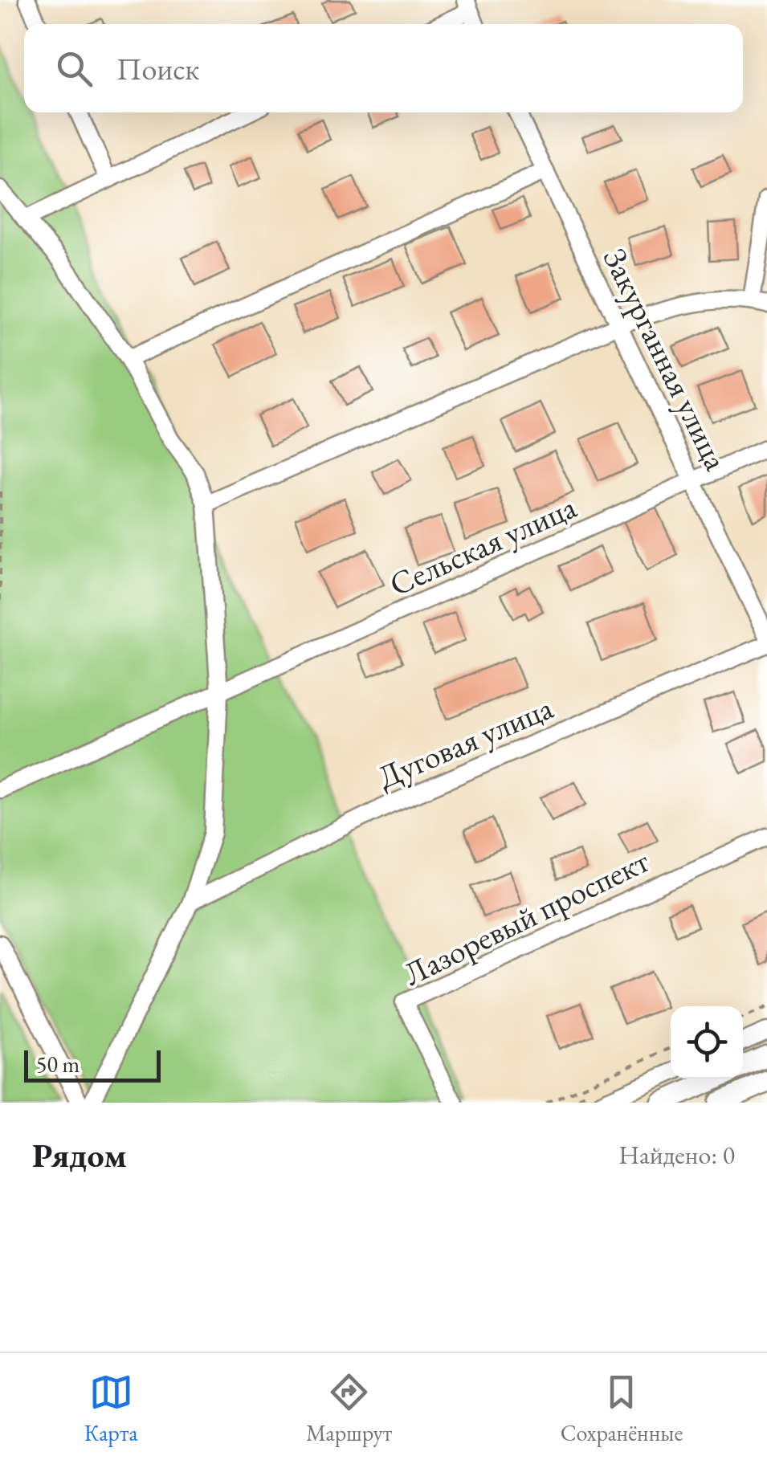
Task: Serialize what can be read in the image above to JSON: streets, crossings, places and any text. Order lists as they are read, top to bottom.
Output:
{
  "streets": {
    "street": [
      "Закурганная улица",
      "Сельская улица",
      "Дуговая улица",
      "Лазоревый проспект"
    ]
  },
  "crossings": [
    ["Закурганная улица", "Сельская улица"]
  ],
  "scale_bar": "50 m",
  "page": {
    "search": "Поиск",
    "scale": "50 m",
    "heading": ["Рядом", "Найдено: 0"],
    "nav": ["Карта", "Маршрут", "Сохранённые"]
  }
}
